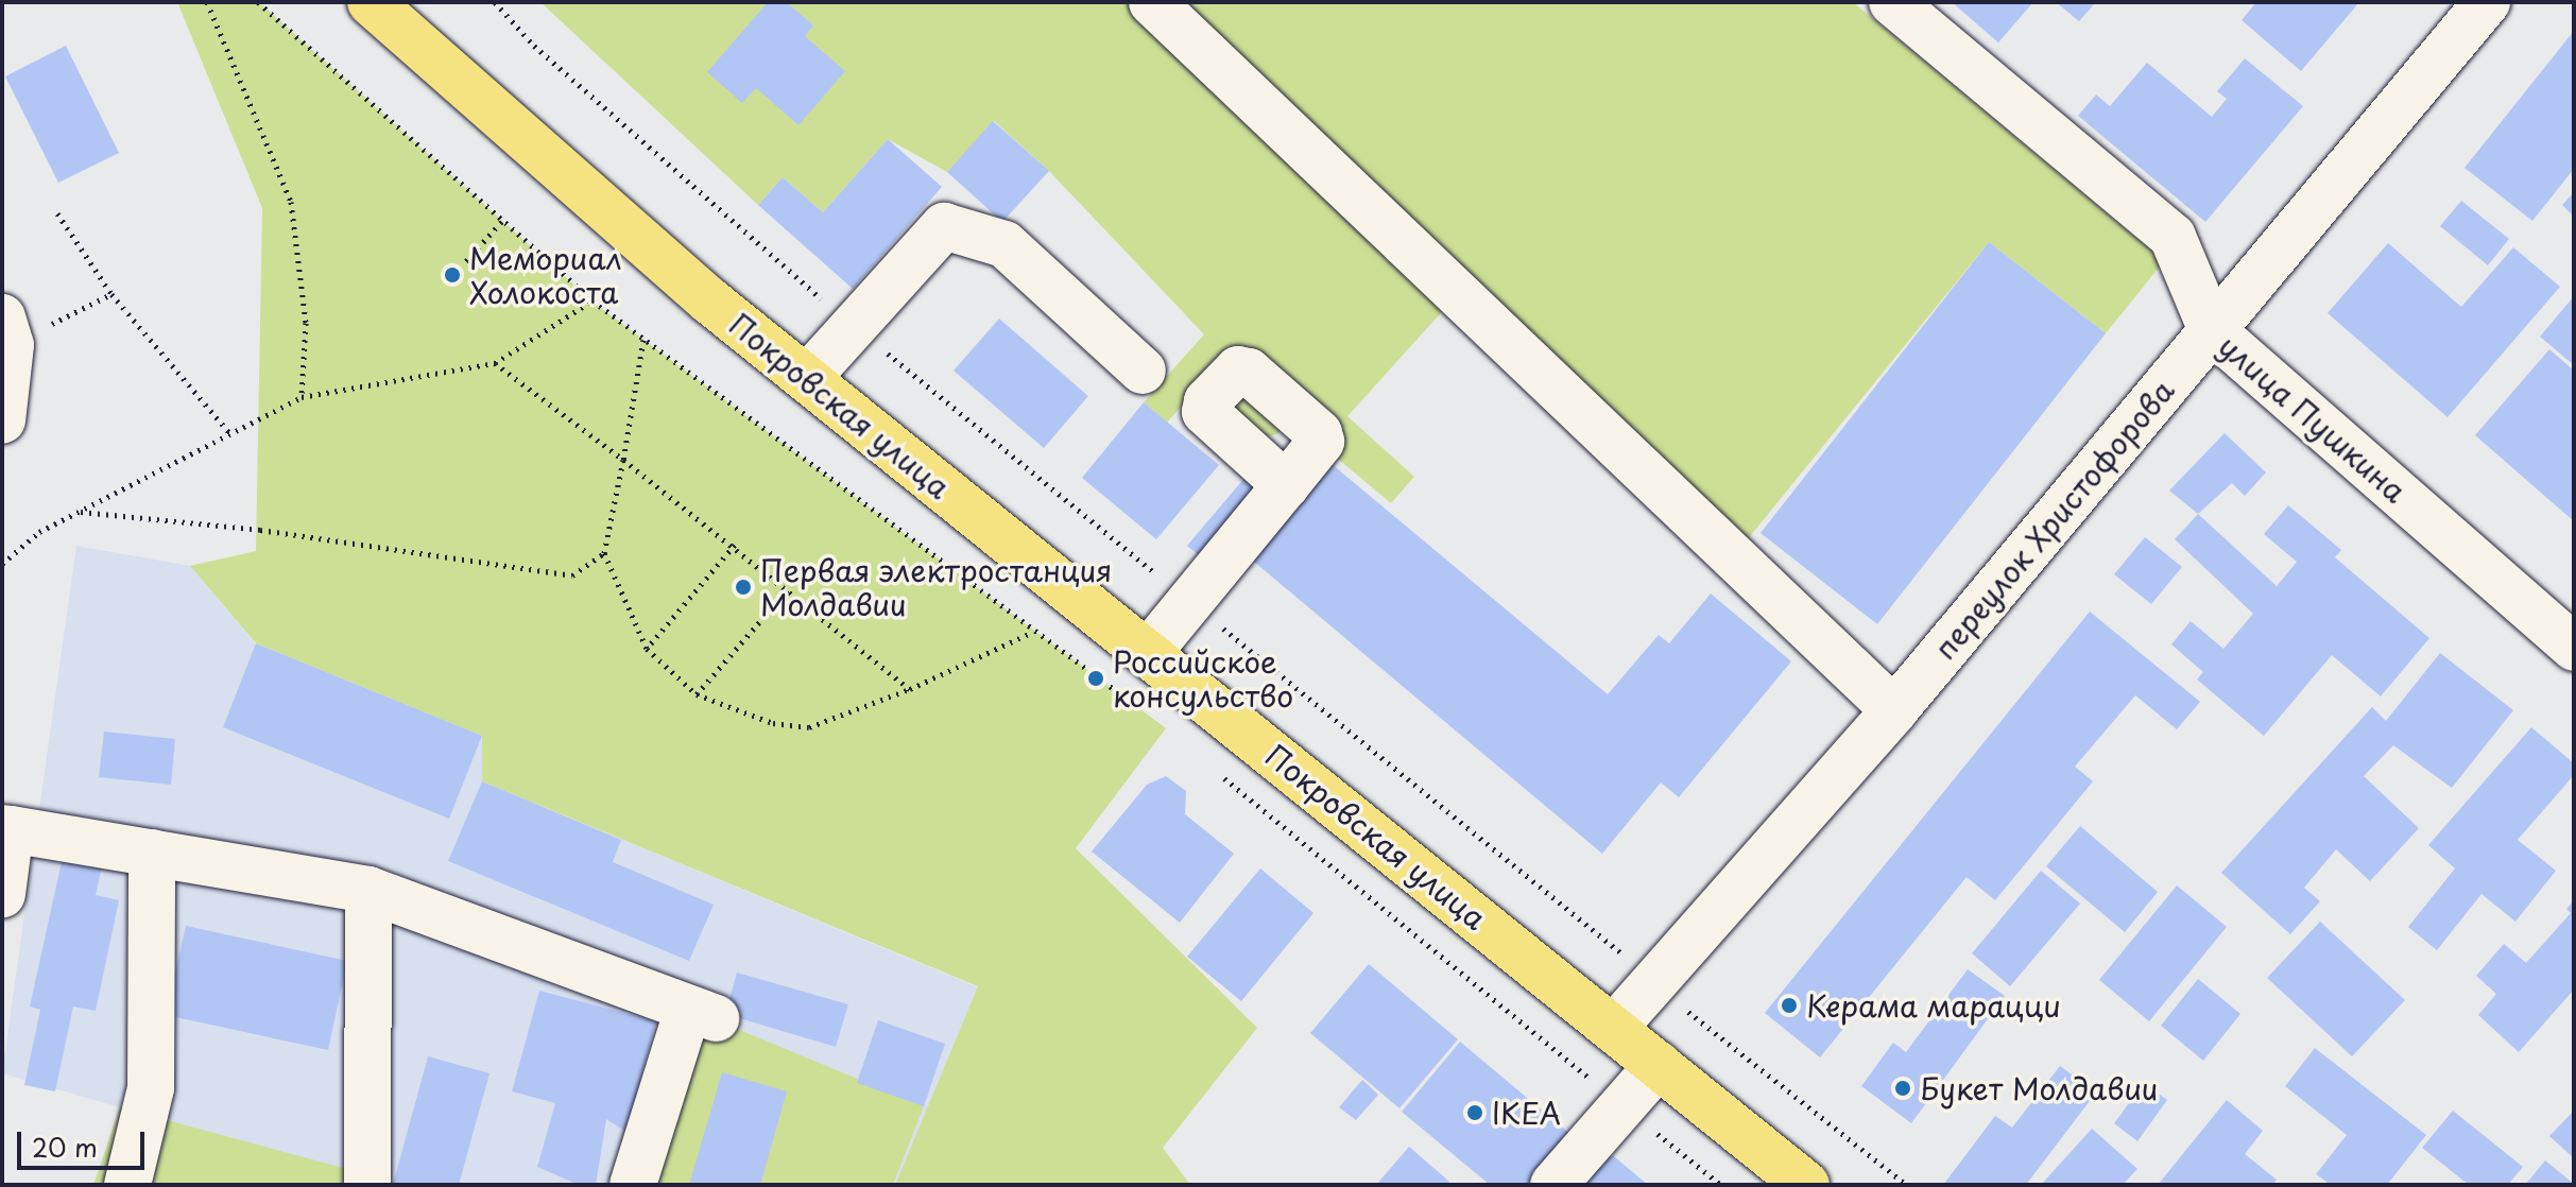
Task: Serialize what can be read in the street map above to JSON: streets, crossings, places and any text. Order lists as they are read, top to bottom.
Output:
{
  "streets": {
    "main road": ["Покровская улица"],
    "street": ["улица Пушкина", "переулок Христофорова"]
  },
  "crossings": [
    ["Покровская улица", "переулок Христофорова"],
    ["улица Пушкина", "переулок Христофорова"]
  ],
  "places": [
    "Мемориал Холокоста",
    "Первая электростанция Молдавии",
    "Российское консульство",
    "Керама марацци",
    "Букет Молдавии",
    "IKEA"
  ],
  "scale_bar": "20 m"
}
